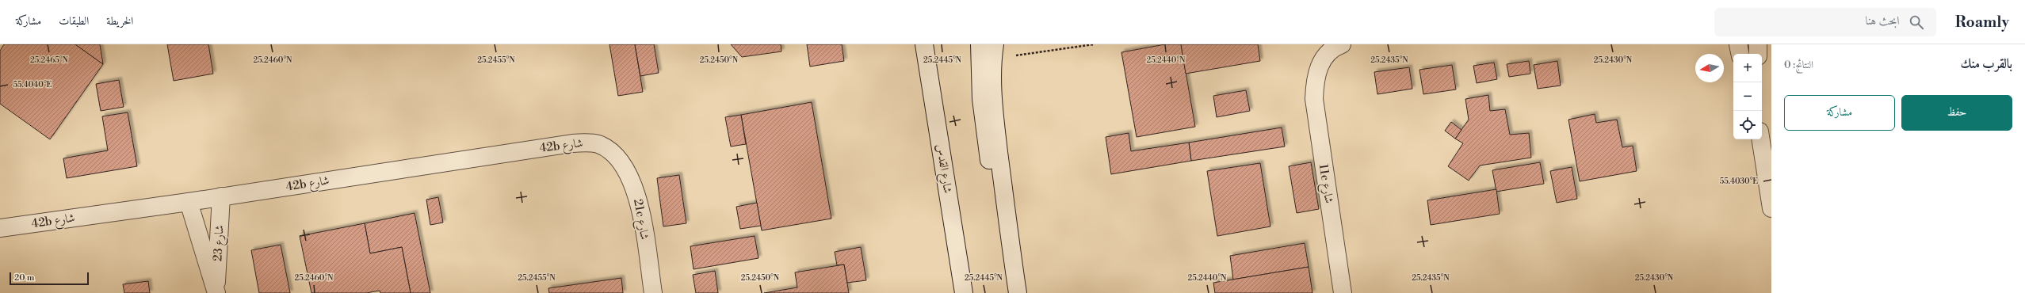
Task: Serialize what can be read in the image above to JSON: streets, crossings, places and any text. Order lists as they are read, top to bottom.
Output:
{
  "streets": {
    "street": [
      "42b شارع",
      "شارع القدس",
      "11c شارع",
      "21c شارع",
      "شارع 23"
    ]
  },
  "crossings": [
    ["42b شارع", "21c شارع"],
    ["42b شارع", "شارع 23"]
  ],
  "scale_bar": "20 m",
  "north": "left",
  "page": {
    "header": "Roamly",
    "search": "ابحث هنا",
    "nav": ["الخريطة", "الطبقات", "مشاركة"],
    "heading": ["بالقرب منك", "النتائج: 0"],
    "map_buttons": ["+", "−"],
    "buttons": ["حفظ", "مشاركة"],
    "scale": "20 m"
  },
  "coordinates": [
    "25.2465°N",
    "25.2460°N",
    "25.2455°N",
    "25.2450°N",
    "25.2445°N",
    "25.2440°N",
    "25.2435°N",
    "25.2430°N",
    "55.4040°E",
    "55.4030°E"
  ]
}
